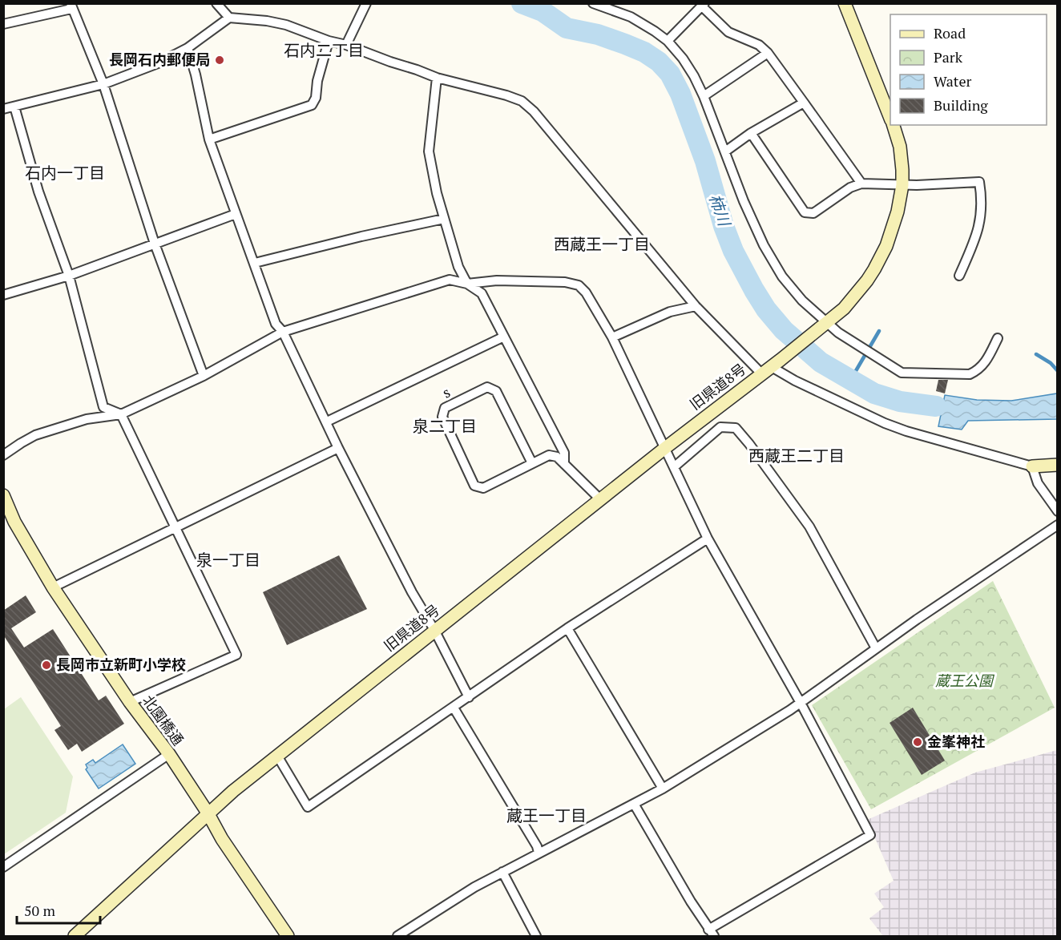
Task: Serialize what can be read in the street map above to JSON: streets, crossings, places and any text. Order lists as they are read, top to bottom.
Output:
{
  "streets": {
    "street": ["旧県道8号", "s", "北園橋通"]
  },
  "crossings": [
    ["旧県道8号", "s"],
    ["旧県道8号", "北園橋通"]
  ],
  "districts": [
    "石内二丁目",
    "石内一丁目",
    "西蔵王一丁目",
    "泉二丁目",
    "西蔵王二丁目",
    "泉一丁目",
    "蔵王一丁目"
  ],
  "water": ["柿川"],
  "parks": ["蔵王公園"],
  "places": ["長岡石内郵便局", "長岡市立新町小学校", "金峯神社"],
  "legend": [
    "Road",
    "Park",
    "Water",
    "Building"
  ],
  "scale_bar": "50 m"
}
